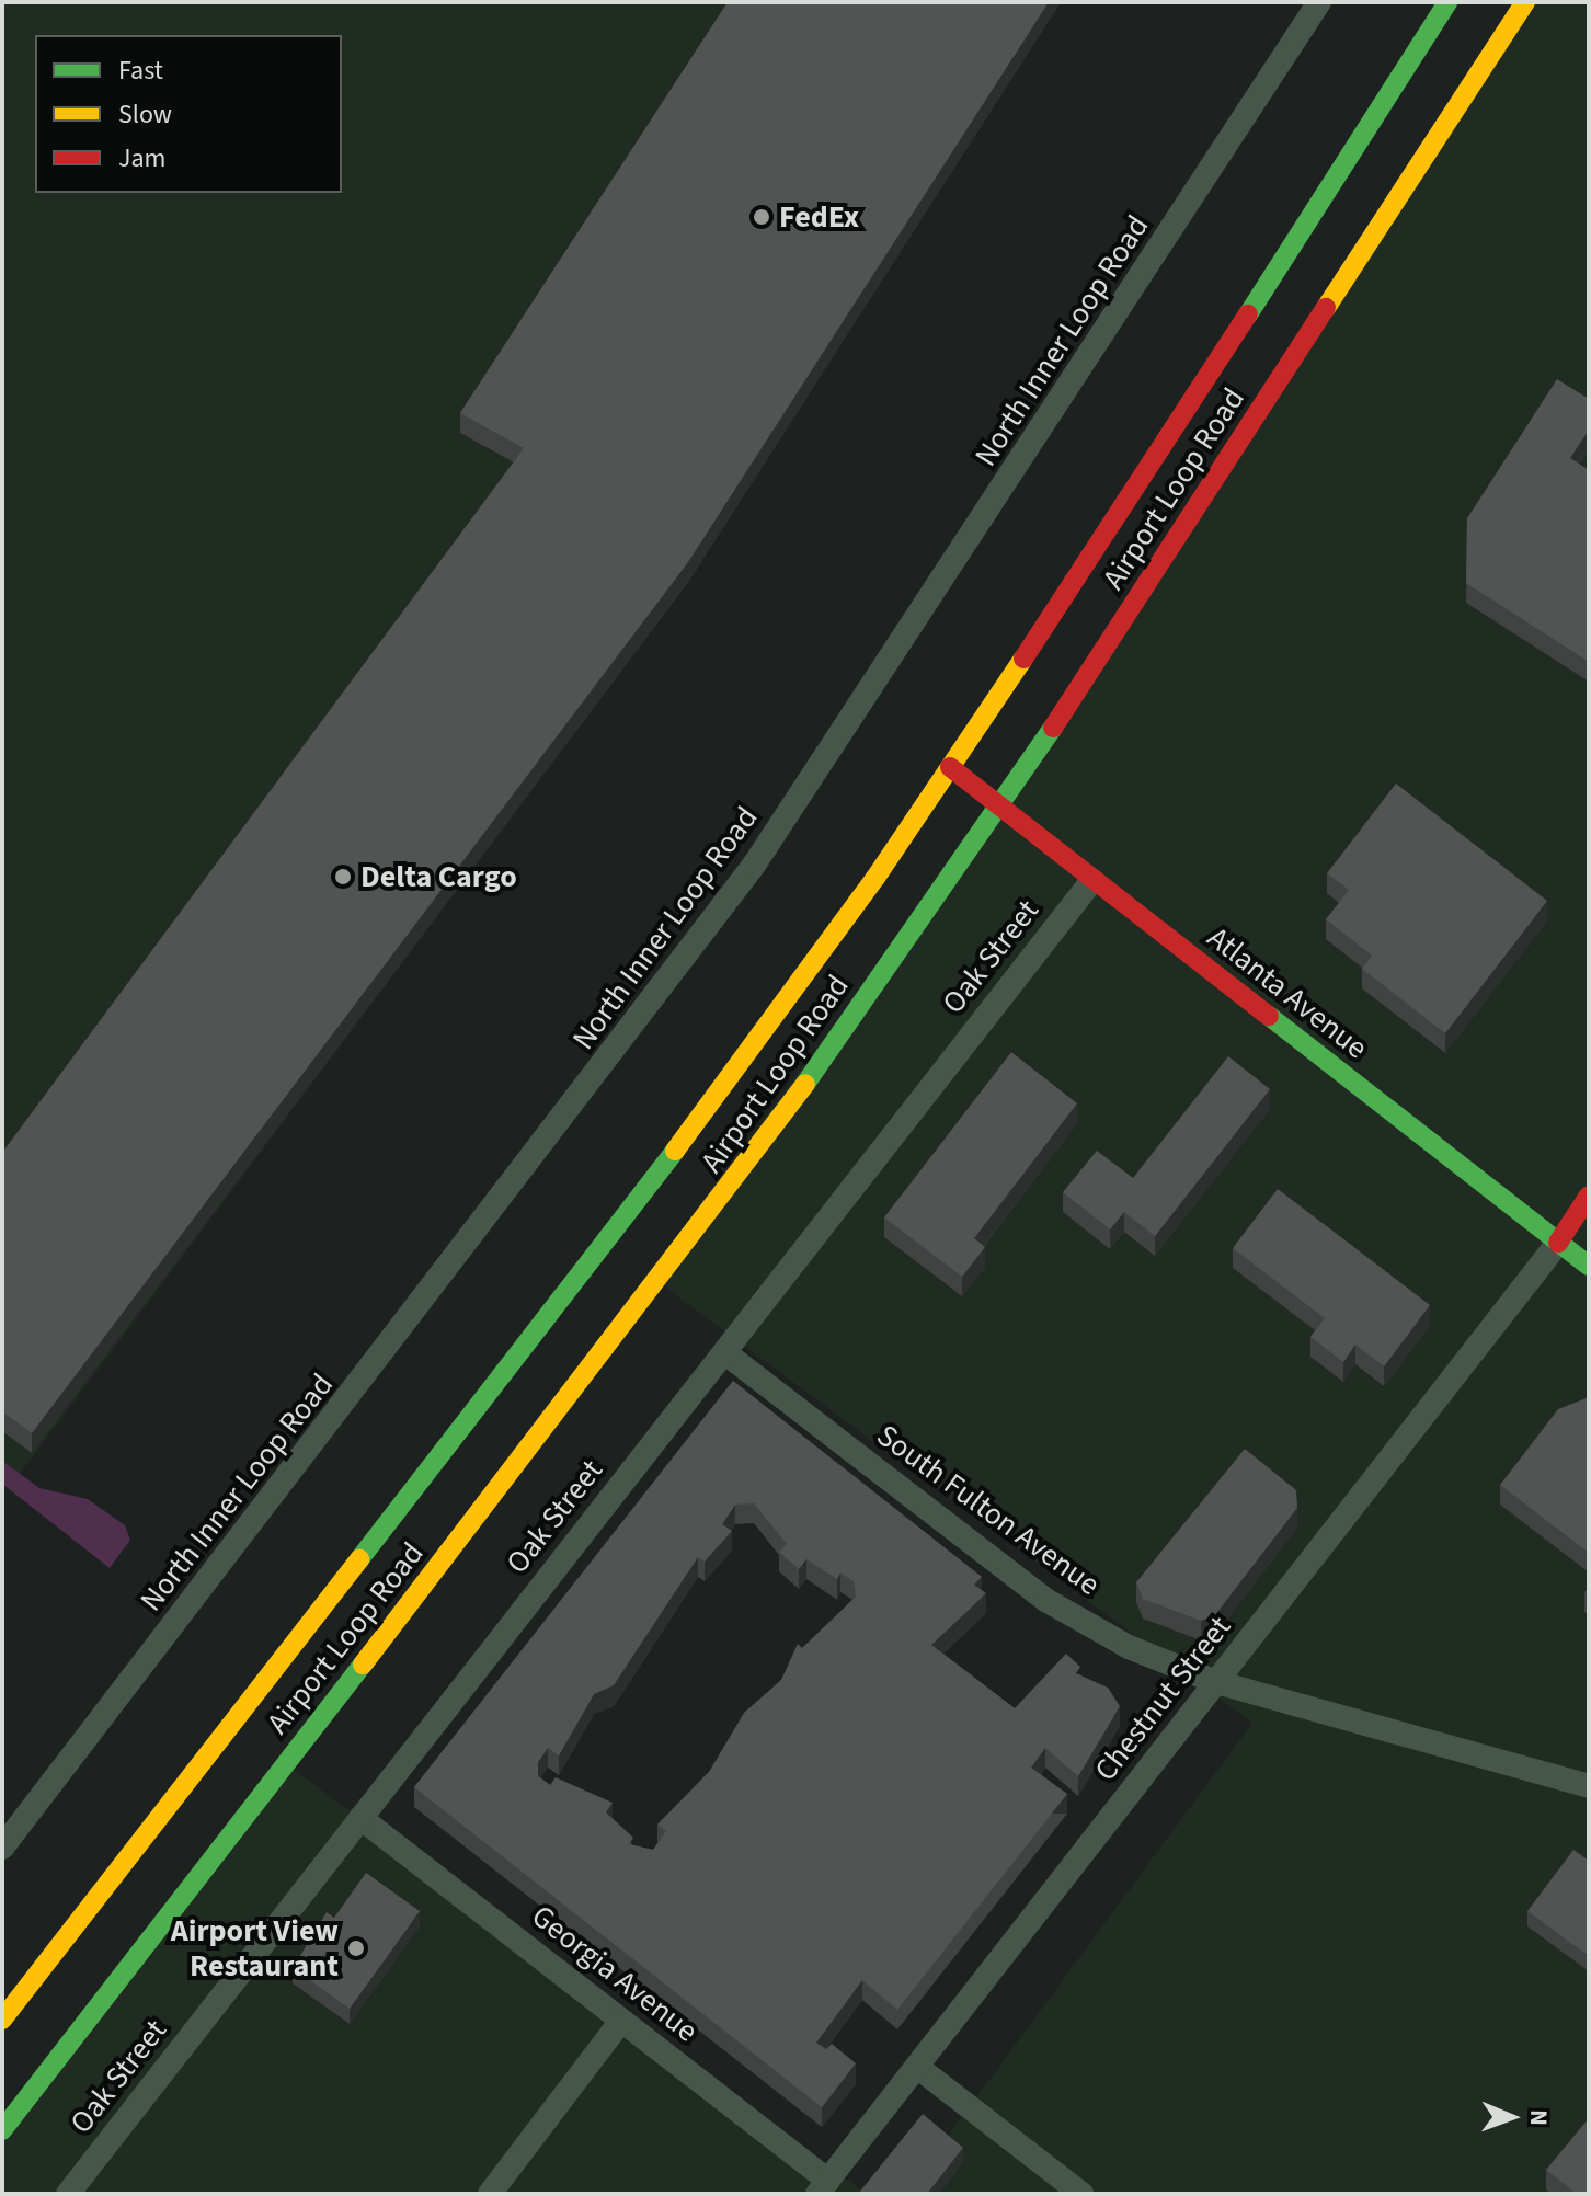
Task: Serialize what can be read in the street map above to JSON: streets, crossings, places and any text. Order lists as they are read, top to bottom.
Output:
{
  "streets": {
    "main road": ["Airport Loop Road", "Atlanta Avenue"],
    "street": [
      "North Inner Loop Road",
      "Oak Street",
      "South Fulton Avenue",
      "Chestnut Street",
      "Georgia Avenue"
    ]
  },
  "crossings": [
    ["Airport Loop Road", "Atlanta Avenue"],
    ["Oak Street", "Atlanta Avenue"],
    ["Oak Street", "South Fulton Avenue"],
    ["Oak Street", "Georgia Avenue"],
    ["Atlanta Avenue", "Chestnut Street"],
    ["South Fulton Avenue", "Chestnut Street"],
    ["Chestnut Street", "Georgia Avenue"]
  ],
  "places": ["FedEx", "Delta Cargo", "Airport View Restaurant"],
  "legend": ["Fast", "Slow", "Jam"],
  "north": "right"
}
